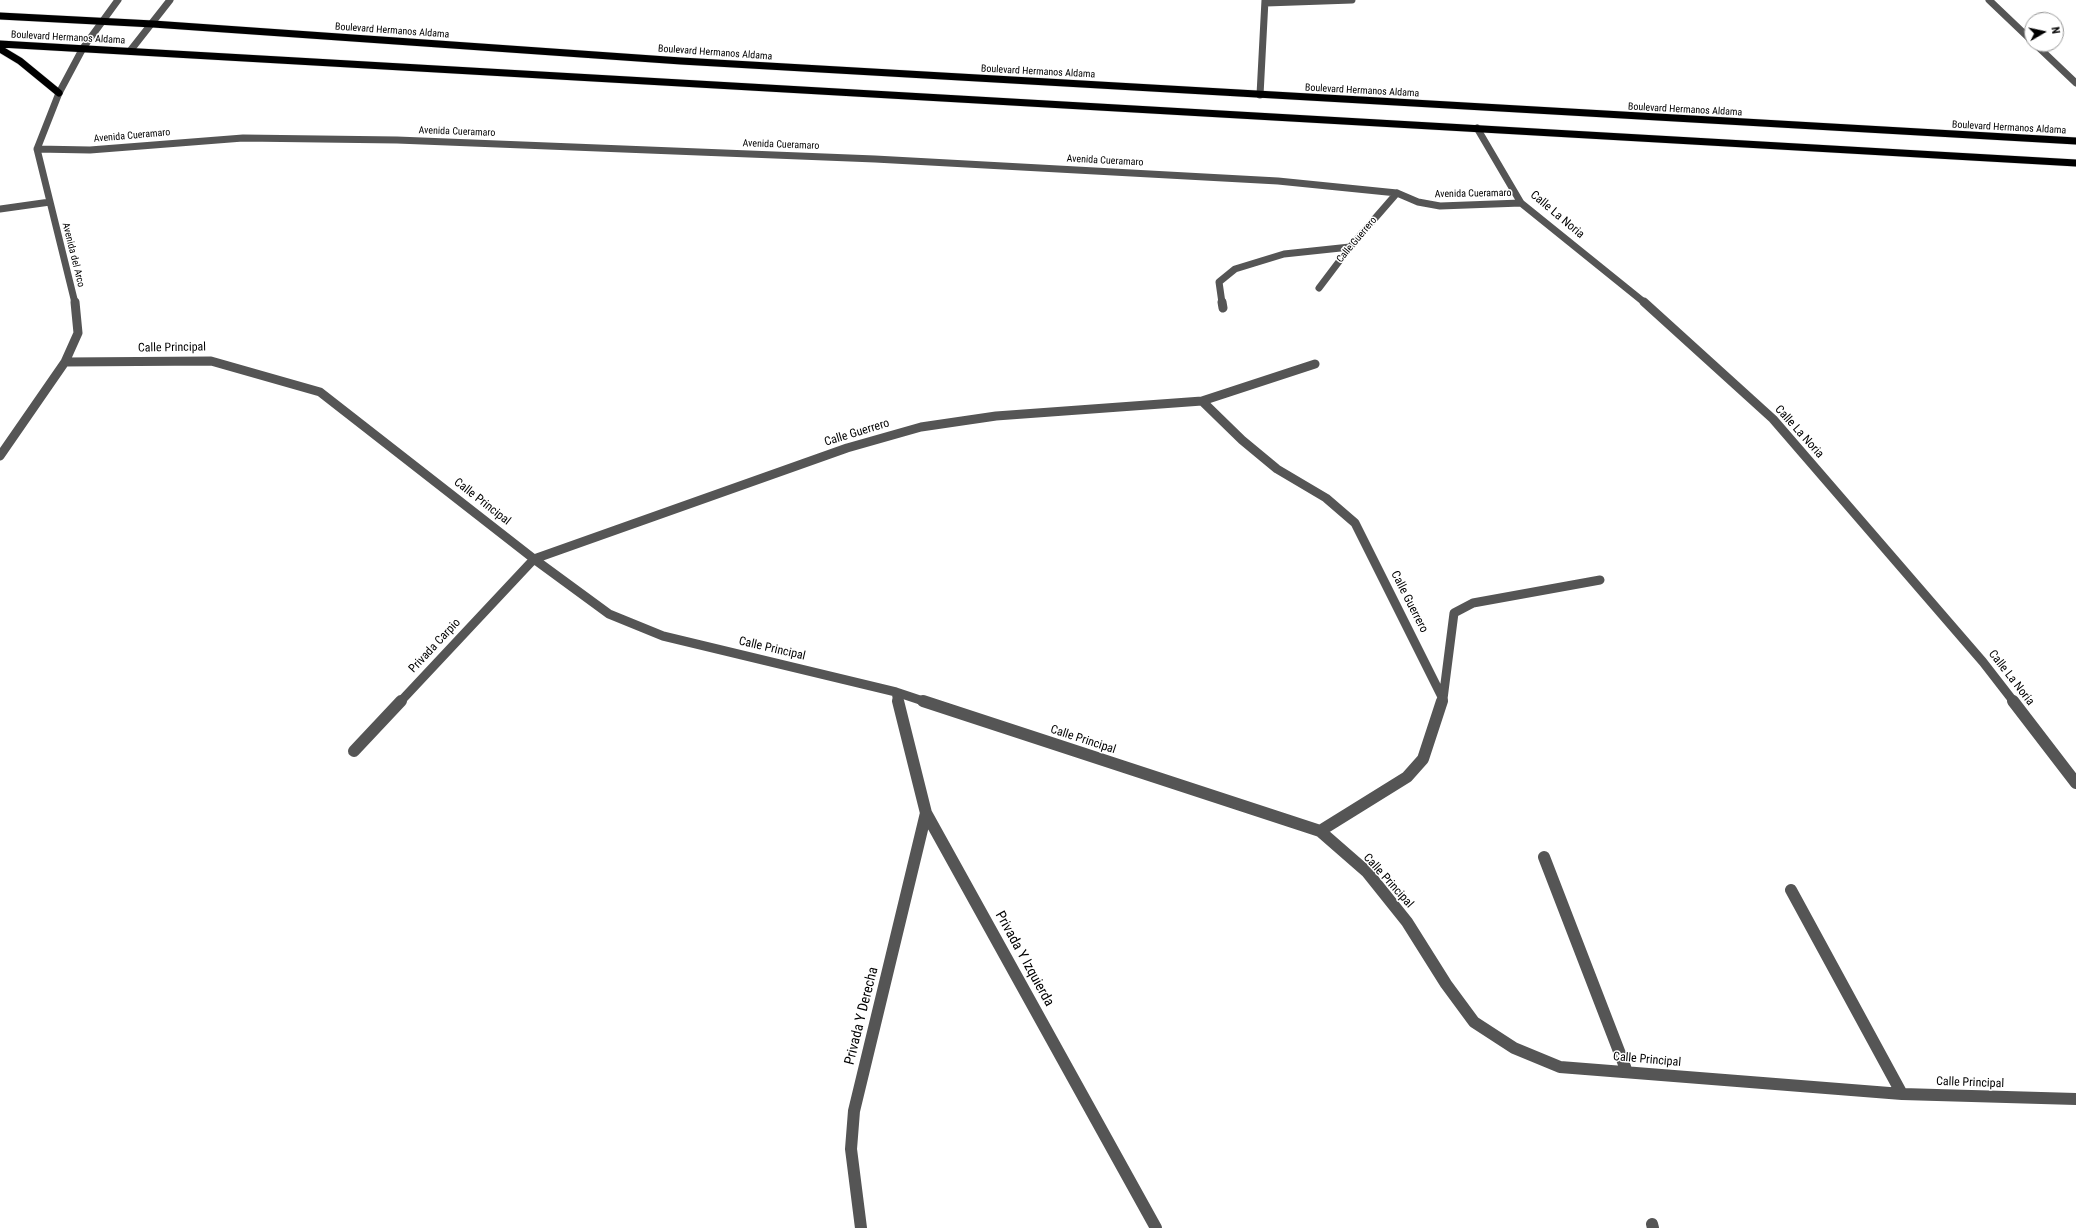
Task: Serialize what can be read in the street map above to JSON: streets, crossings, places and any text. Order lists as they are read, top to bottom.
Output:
{
  "streets": {
    "main road": ["Boulevard Hermanos Aldama"],
    "street": [
      "Avenida Cueramaro",
      "Calle La Noria",
      "Calle Guerrero",
      "Avenida del Arco",
      "Calle Principal",
      "Privada Carpio",
      "Privada Y Izquierda",
      "Privada Y Derecha"
    ]
  },
  "crossings": [
    ["Boulevard Hermanos Aldama", "Calle La Noria"],
    ["Avenida Cueramaro", "Calle La Noria"],
    ["Avenida Cueramaro", "Calle Guerrero"],
    ["Avenida Cueramaro", "Avenida del Arco"],
    ["Calle Guerrero", "Calle Principal"],
    ["Calle Guerrero", "Privada Carpio"],
    ["Avenida del Arco", "Calle Principal"],
    ["Calle Principal", "Privada Carpio"],
    ["Calle Principal", "Privada Y Izquierda"],
    ["Privada Y Izquierda", "Privada Y Derecha"]
  ],
  "north": "right"
}
